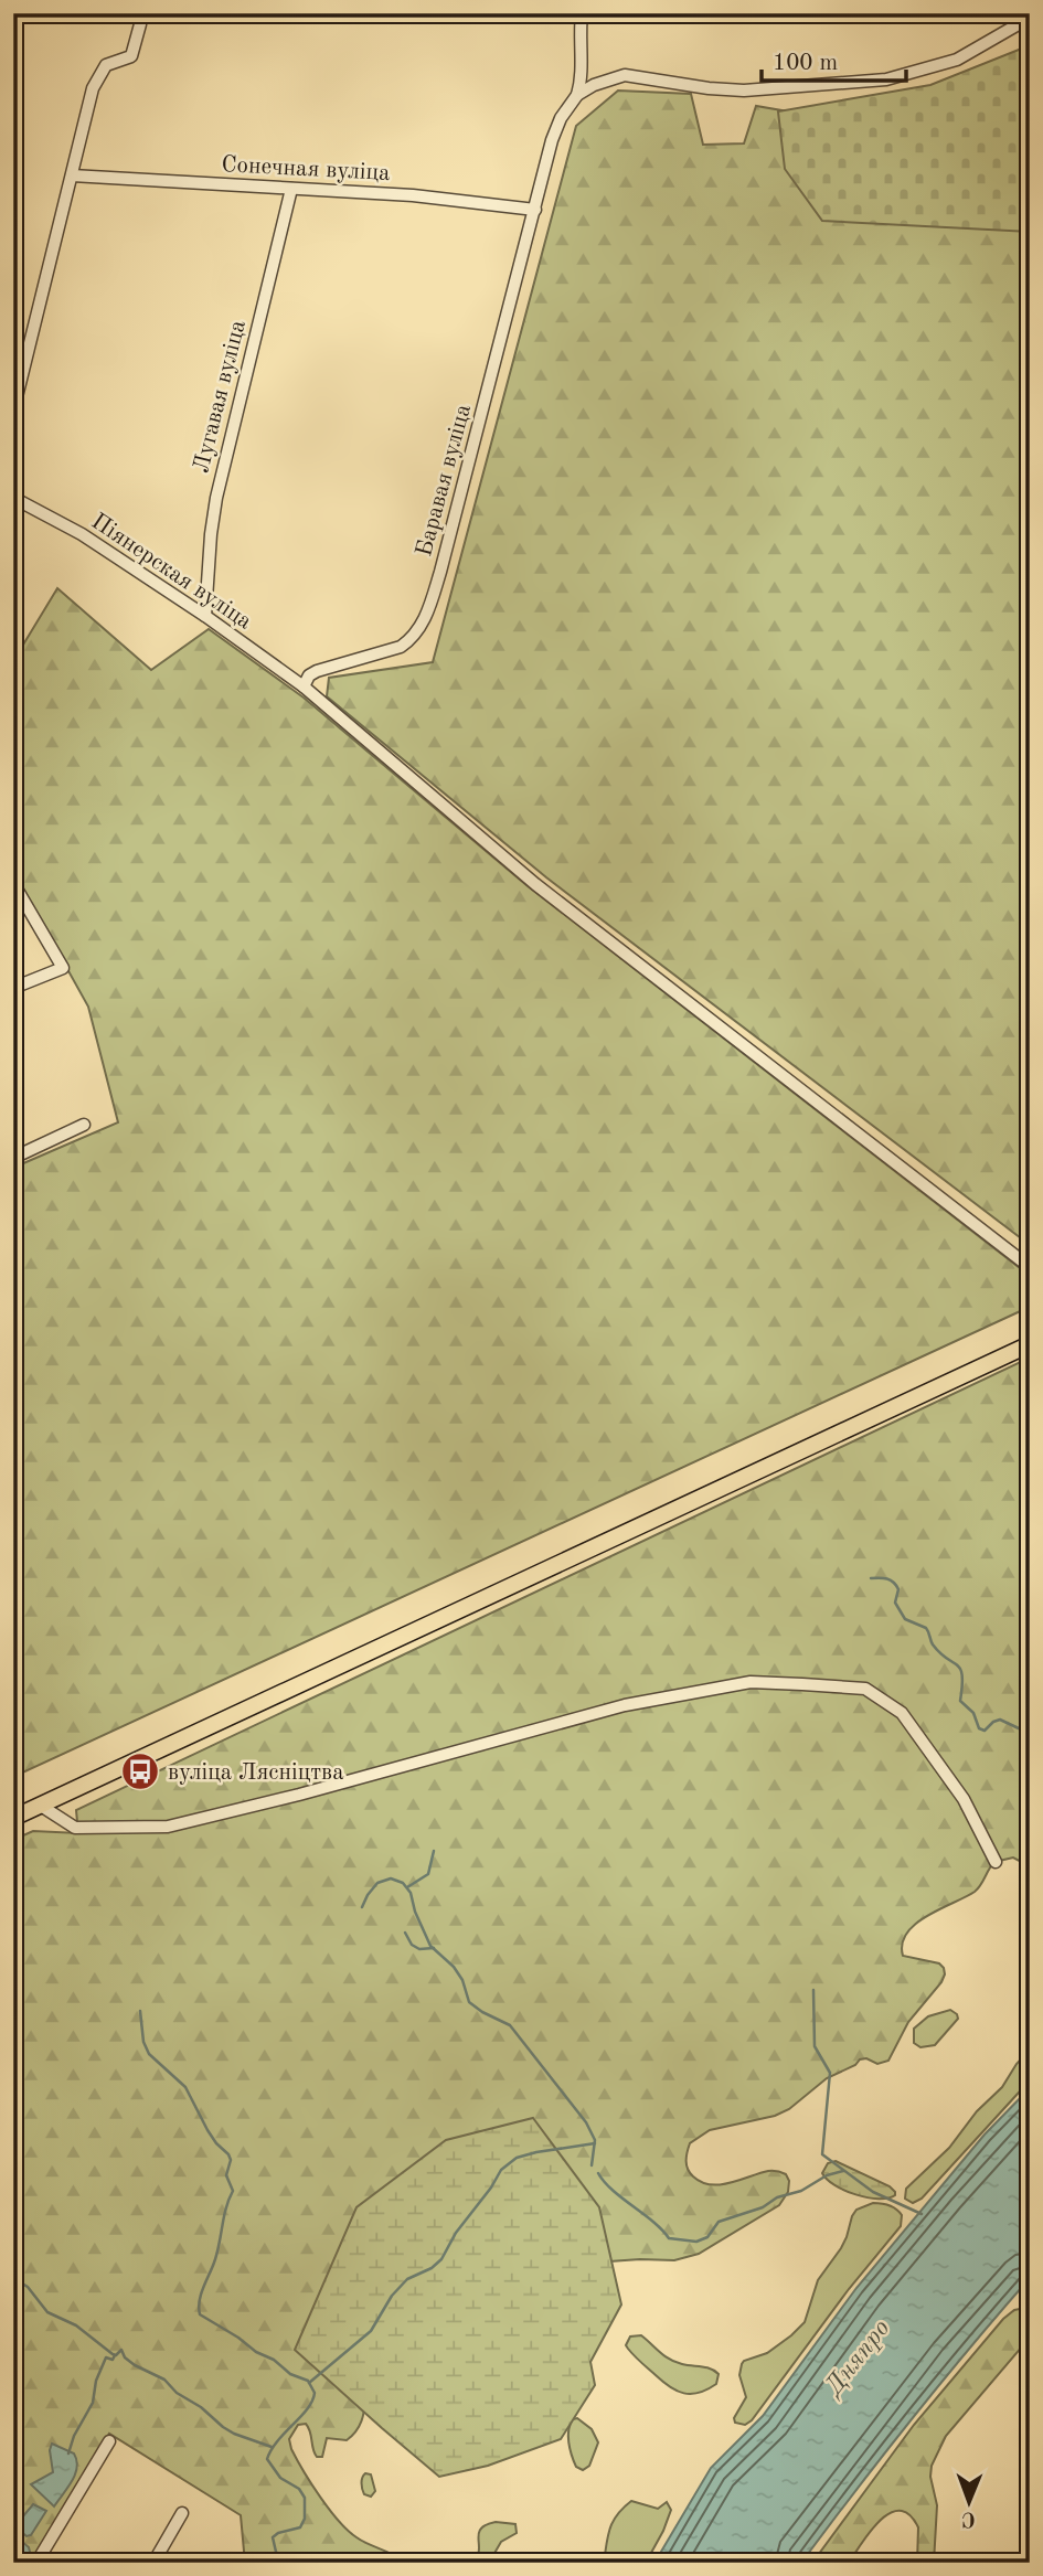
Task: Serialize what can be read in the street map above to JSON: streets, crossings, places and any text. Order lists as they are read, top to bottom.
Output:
{
  "streets": {
    "street": [
      "Сонечная вуліца",
      "Лугавая вуліца",
      "Баравая вуліца",
      "Піянерская вуліца"
    ]
  },
  "crossings": [
    ["Сонечная вуліца", "Лугавая вуліца"],
    ["Сонечная вуліца", "Баравая вуліца"],
    ["Лугавая вуліца", "Піянерская вуліца"],
    ["Баравая вуліца", "Піянерская вуліца"]
  ],
  "water": ["Дняпро"],
  "places": {
    "bus stop": ["вуліца Лясніцтва"]
  },
  "scale_bar": "100 m",
  "north": "bottom"
}
